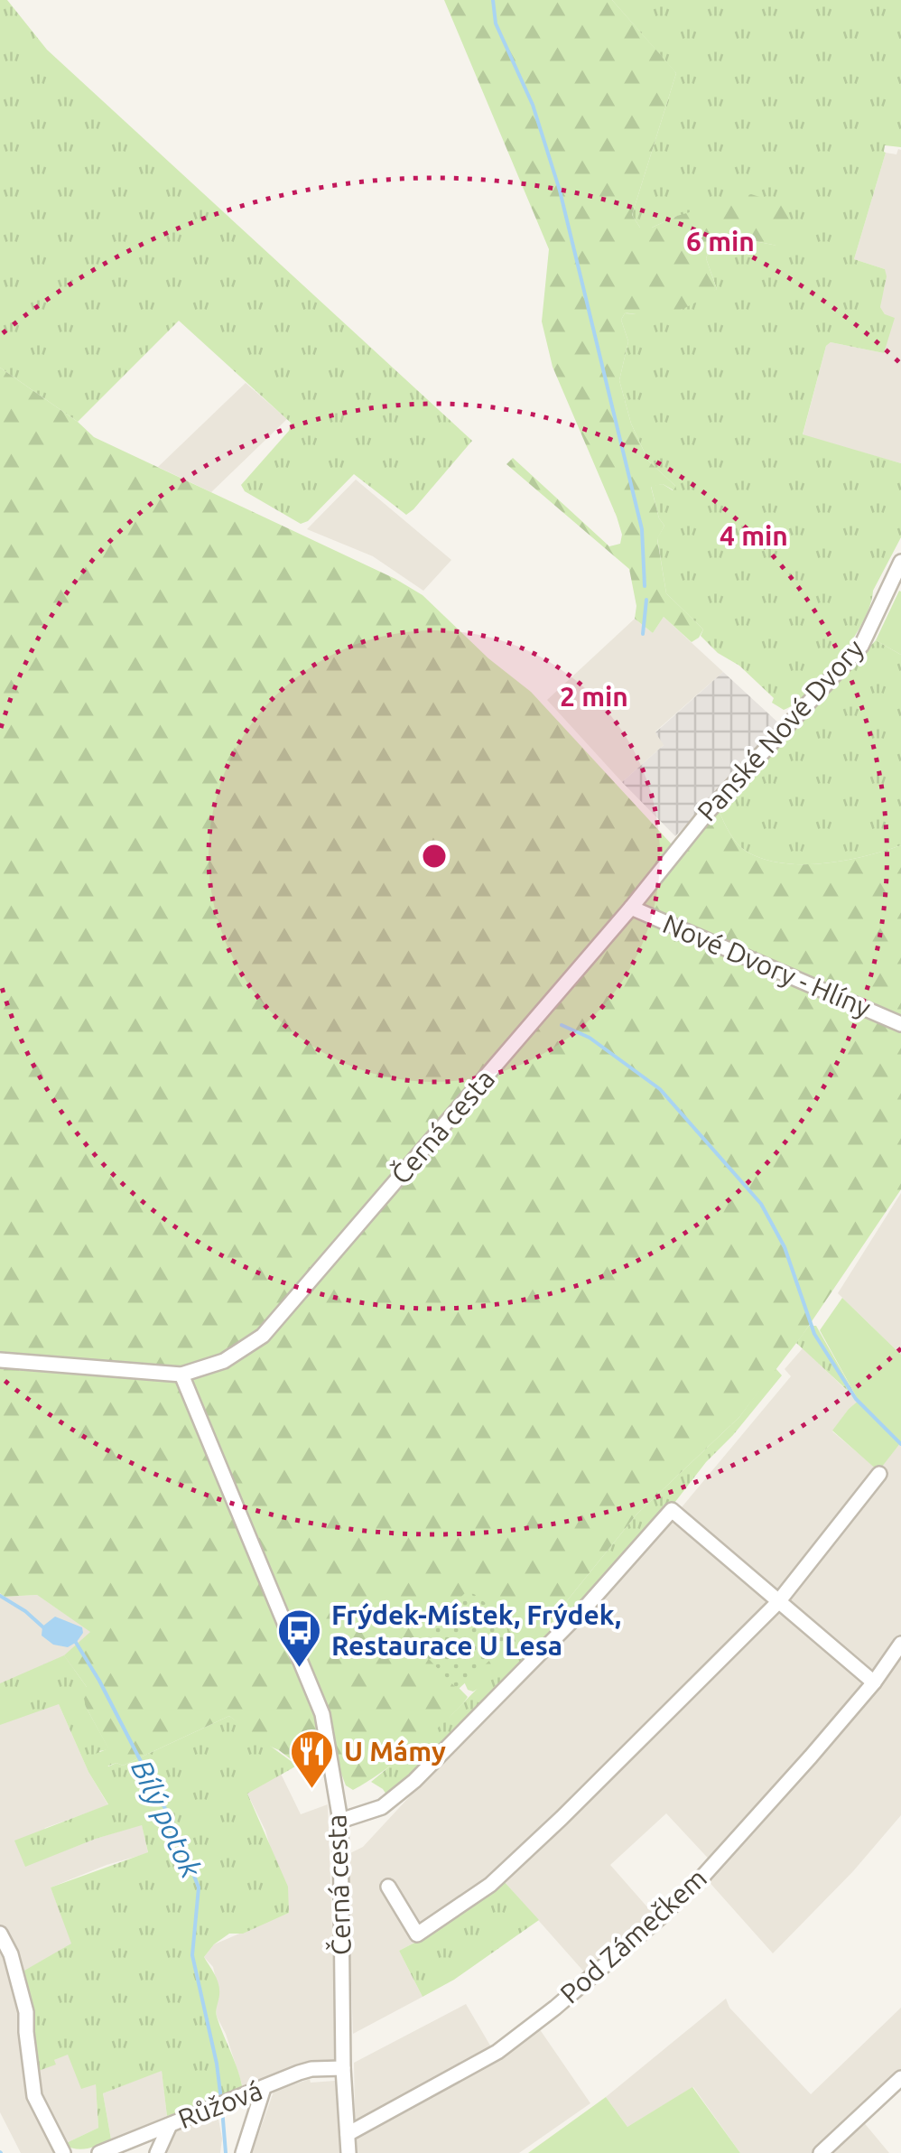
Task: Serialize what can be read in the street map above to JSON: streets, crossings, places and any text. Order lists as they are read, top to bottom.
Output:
{
  "streets": {
    "street": [
      "Panské Nové Dvory",
      "Nové Dvory - Hlíny",
      "Černá cesta",
      "Pod Zámečkem",
      "Růžová"
    ]
  },
  "crossings": [
    ["Panské Nové Dvory", "Černá cesta"],
    ["Nové Dvory - Hlíny", "Černá cesta"],
    ["Černá cesta", "Pod Zámečkem"],
    ["Černá cesta", "Růžová"]
  ],
  "water": ["Bílý potok"],
  "places": {
    "bus stop": ["Frýdek-Místek, Frýdek, Restaurace U Lesa"],
    "restaurant": ["U Mámy"]
  },
  "rings": ["6 min", "4 min", "2 min"]
}
